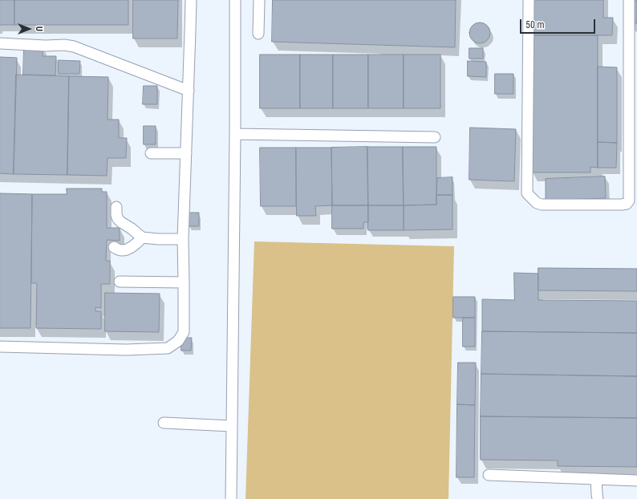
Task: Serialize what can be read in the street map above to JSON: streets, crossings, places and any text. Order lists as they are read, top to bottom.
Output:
{
  "scale_bar": "50 m",
  "north": "right"
}
